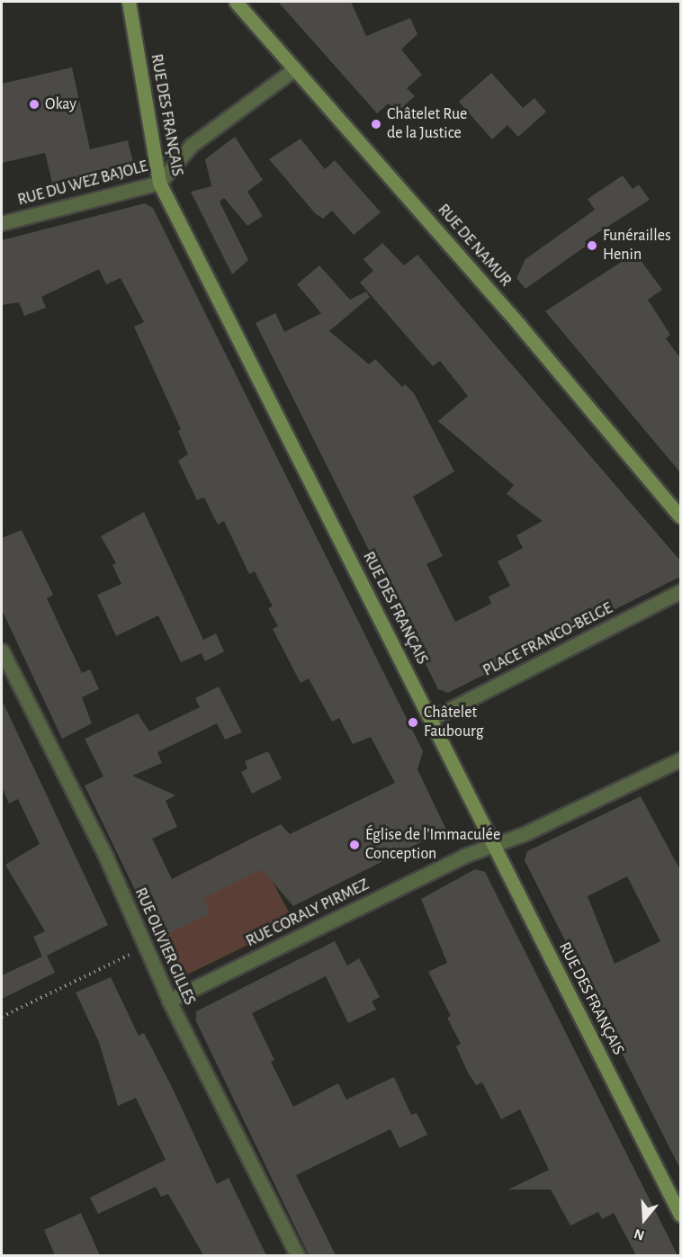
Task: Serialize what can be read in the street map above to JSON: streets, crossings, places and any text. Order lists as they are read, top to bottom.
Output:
{
  "streets": {
    "main road": ["RUE DES FRANÇAIS", "RUE DE NAMUR"],
    "street": [
      "RUE DU WEZ BAJOLE",
      "PLACE FRANCO-BELGE",
      "RUE CORALY PIRMEZ",
      "RUE OLIVIER GILLES"
    ]
  },
  "crossings": [
    ["RUE DES FRANÇAIS", "RUE DU WEZ BAJOLE"],
    ["RUE DES FRANÇAIS", "PLACE FRANCO-BELGE"],
    ["RUE DES FRANÇAIS", "RUE CORALY PIRMEZ"],
    ["RUE DU WEZ BAJOLE", "RUE DE NAMUR"],
    ["RUE CORALY PIRMEZ", "RUE OLIVIER GILLES"]
  ],
  "places": [
    "Okay",
    "Châtelet Rue de la Justice",
    "Funérailles Henin",
    "Châtelet Faubourg",
    "Église de l'Immaculée Conception"
  ],
  "north": "bottom"
}
